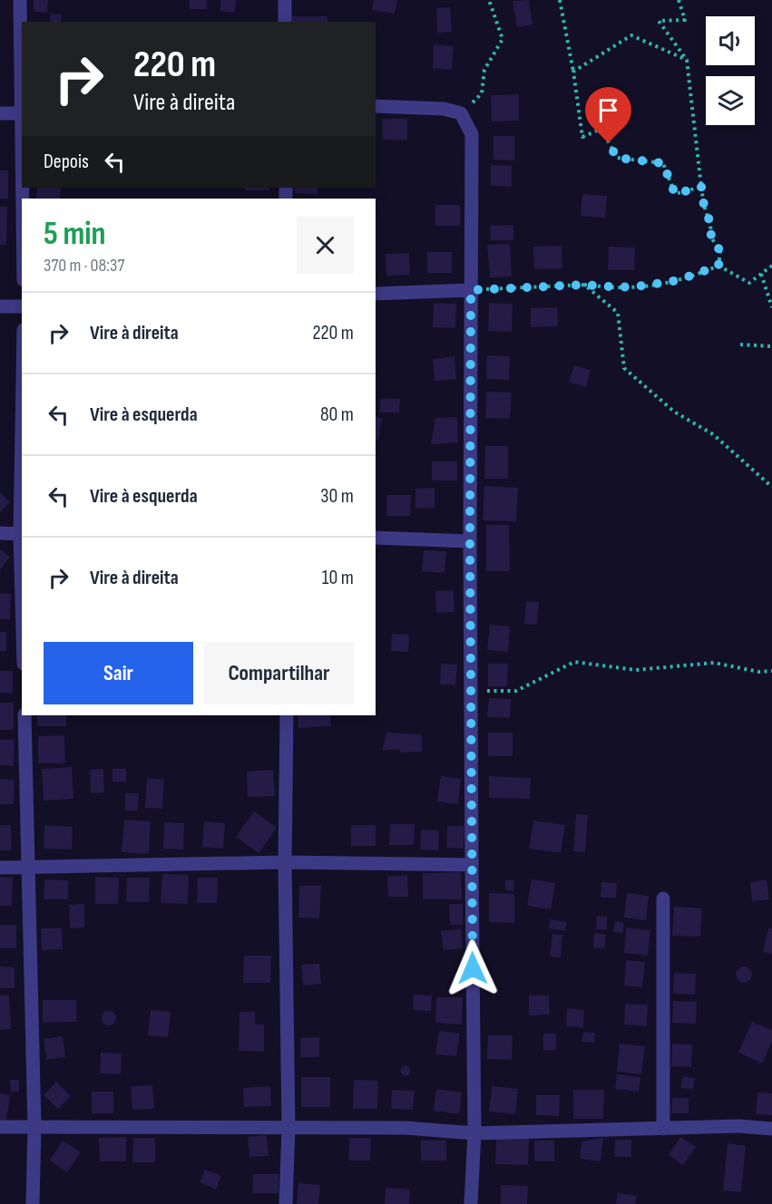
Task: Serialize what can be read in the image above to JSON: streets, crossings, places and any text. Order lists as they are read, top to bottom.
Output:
{
  "page": {
    "turn": ["220 m", "Vire à direita"],
    "then": "Depois",
    "heading": ["5 min", "370 m · 08:37"],
    "list": [
      {
        "name": "Vire à direita",
        "value": "220 m"
      },
      {
        "name": "Vire à esquerda",
        "value": "80 m"
      },
      {
        "name": "Vire à esquerda",
        "value": "30 m"
      },
      {
        "name": "Vire à direita",
        "value": "10 m"
      }
    ],
    "buttons": ["Sair", "Compartilhar"]
  }
}
